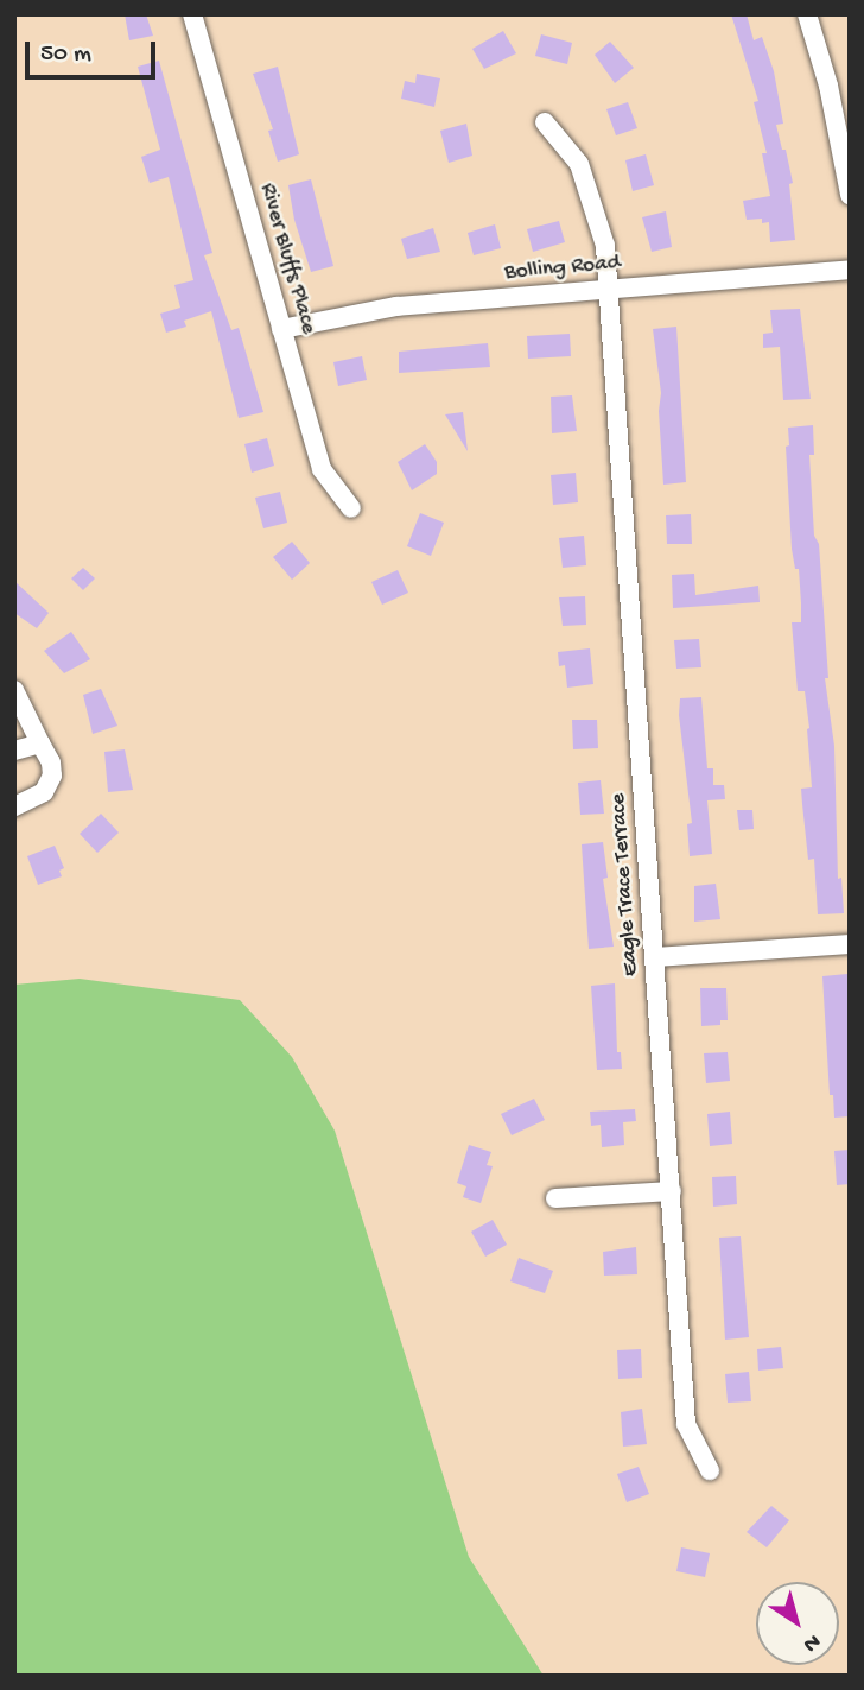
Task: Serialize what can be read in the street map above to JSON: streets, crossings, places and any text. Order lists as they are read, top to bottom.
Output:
{
  "streets": {
    "street": ["River Bluffs Place", "Bolling Road", "Eagle Trace Terrace"]
  },
  "crossings": [
    ["River Bluffs Place", "Bolling Road"],
    ["Bolling Road", "Eagle Trace Terrace"]
  ],
  "scale_bar": "50 m",
  "north": "bottom right"
}
